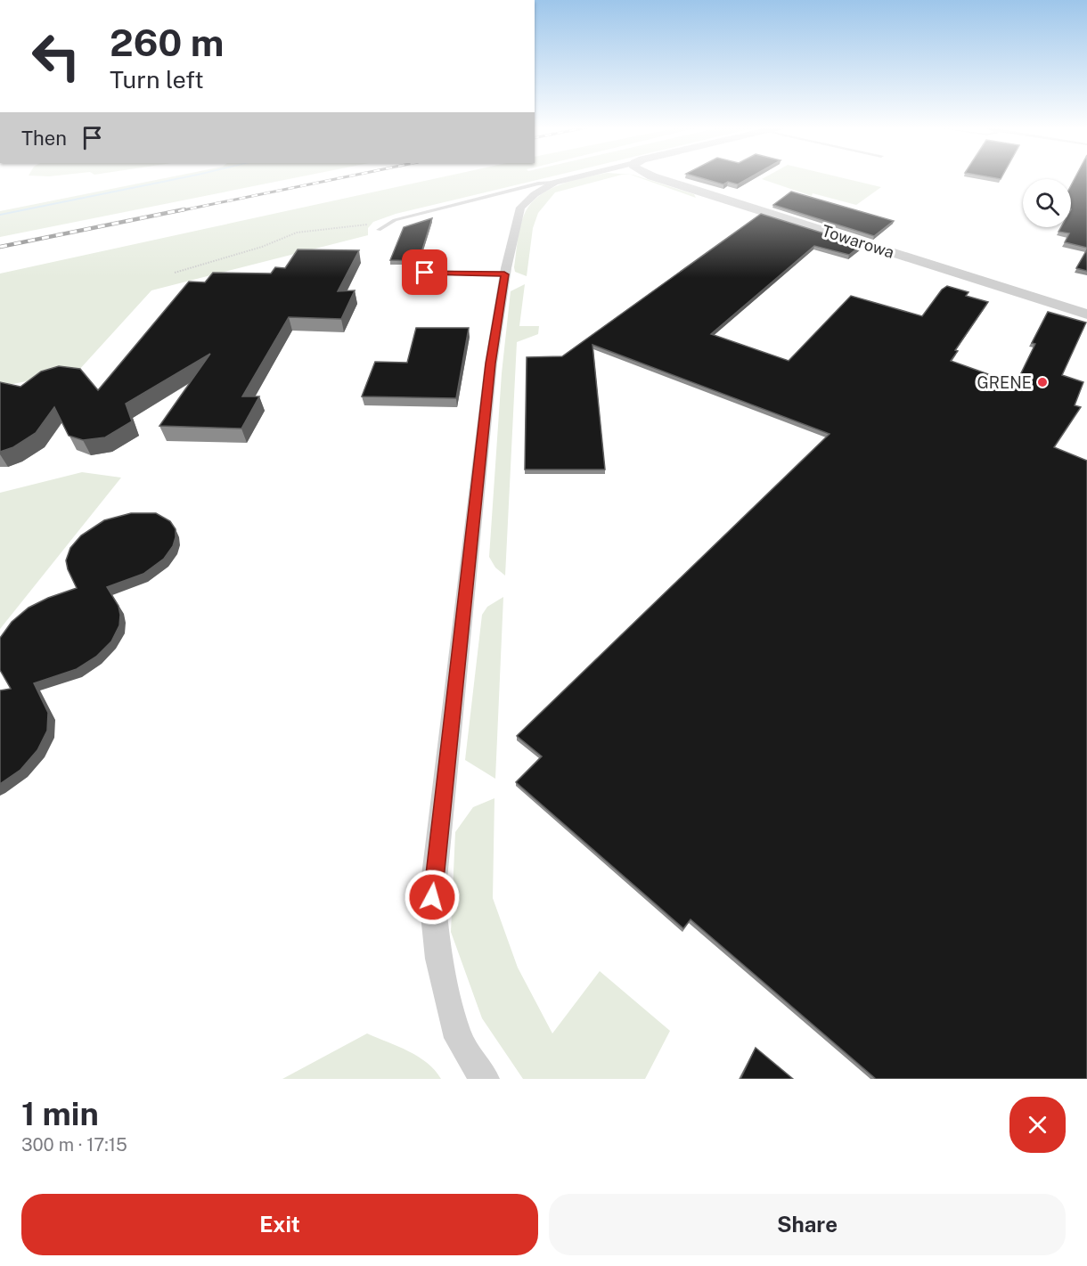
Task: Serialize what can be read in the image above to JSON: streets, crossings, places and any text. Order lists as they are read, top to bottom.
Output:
{
  "streets": {
    "street": ["Towarowa"]
  },
  "places": ["GRENE"],
  "page": {
    "turn": ["260 m", "Turn left"],
    "then": "Then",
    "heading": ["1 min", "300 m · 17:15"],
    "buttons": ["Exit", "Share"]
  }
}
